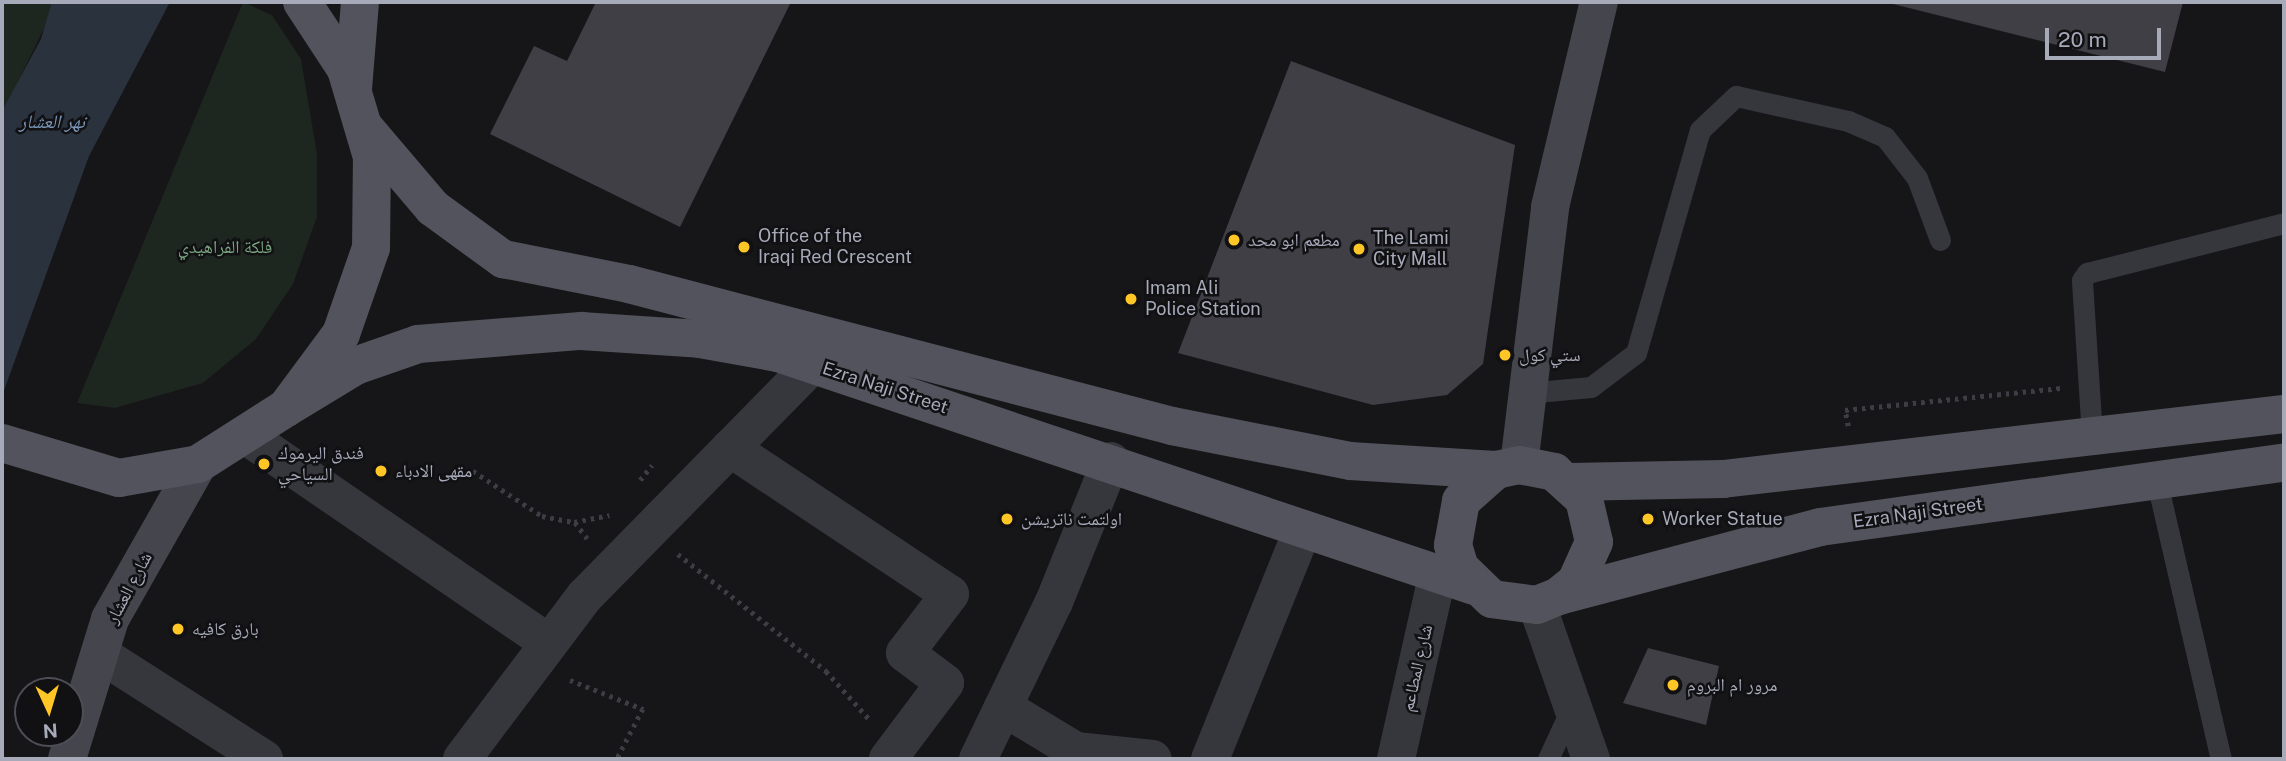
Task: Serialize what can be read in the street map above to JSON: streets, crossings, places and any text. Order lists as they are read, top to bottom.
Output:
{
  "streets": {
    "main road": ["Ezra Naji Street"],
    "street": ["شارع العشار", "شارع المطاعم"]
  },
  "crossings": [
    ["Ezra Naji Street", "شارع العشار"],
    ["Ezra Naji Street", "شارع المطاعم"]
  ],
  "water": ["نهر العشار"],
  "parks": ["فلكة الفراهيدي"],
  "places": [
    "مطعم ابو محد",
    "Office of the Iraqi Red Crescent",
    "The Lami City Mall",
    "Imam Ali Police Station",
    "ستي كول",
    "فندق اليرموك السياحي",
    "مقهى الادباء",
    "اولتمت ناتريشن",
    "Worker Statue",
    "بارق كافيه",
    "مرور ام البروم"
  ],
  "scale_bar": "20 m",
  "north": "bottom"
}
